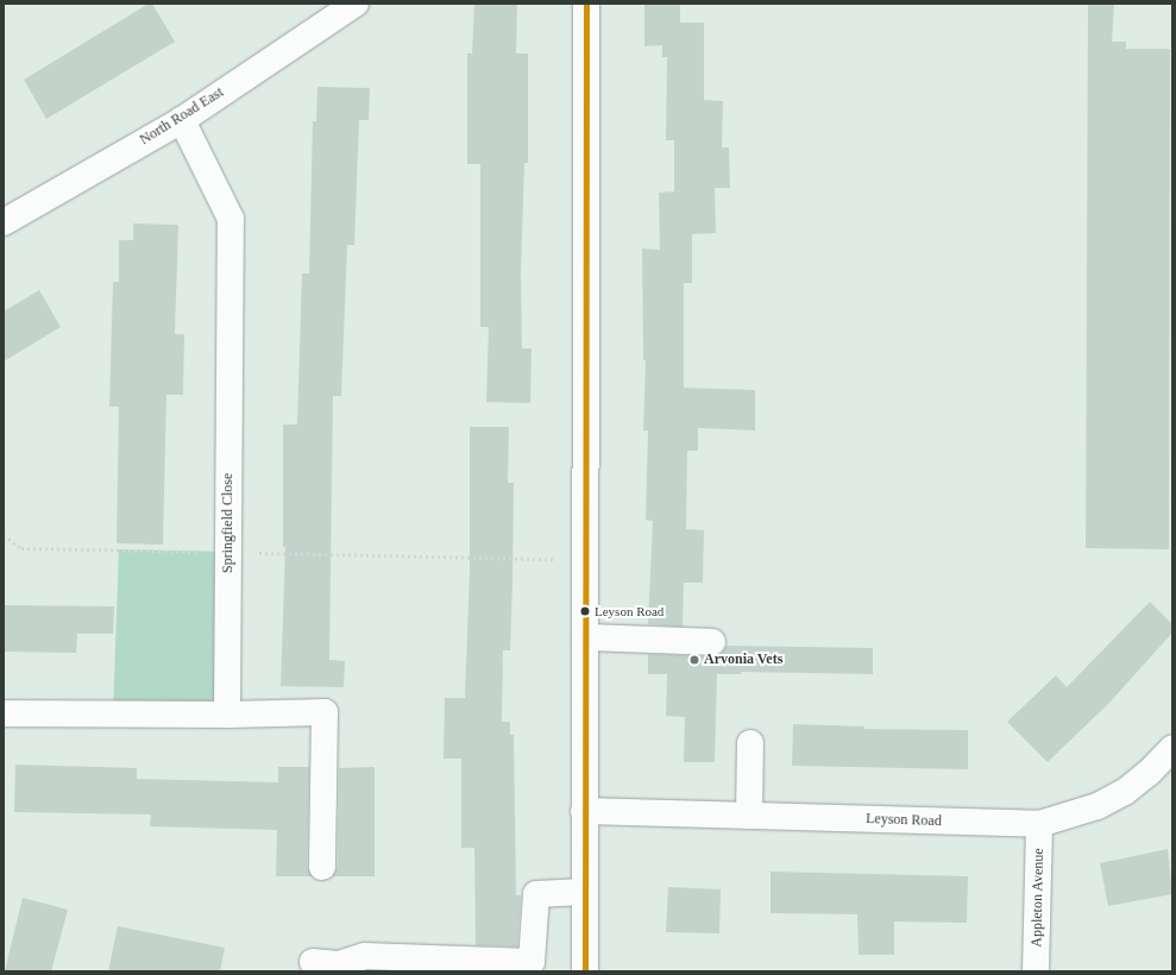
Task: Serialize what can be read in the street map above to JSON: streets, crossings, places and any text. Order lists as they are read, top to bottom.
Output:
{
  "streets": {
    "street": [
      "North Road East",
      "Springfield Close",
      "Leyson Road",
      "Appleton Avenue"
    ]
  },
  "crossings": [
    ["North Road East", "Springfield Close"],
    ["Leyson Road", "Appleton Avenue"]
  ],
  "places": ["Leyson Road", "Arvonia Vets"]
}
